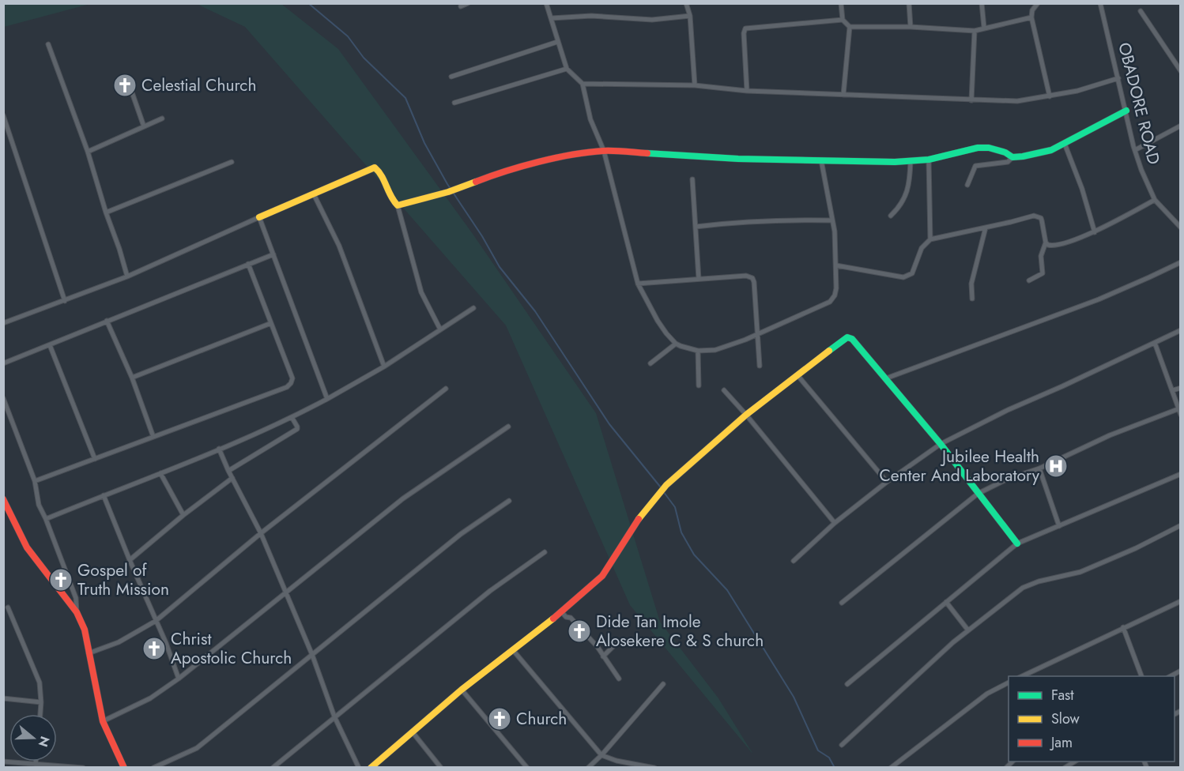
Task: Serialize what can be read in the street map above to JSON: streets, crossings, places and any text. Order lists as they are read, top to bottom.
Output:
{
  "streets": {
    "street": ["OBADORE ROAD"]
  },
  "places": {
    "church": [
      "Celestial Church",
      "Gospel of Truth Mission",
      "Dide Tan Imole Alosekere C & S church",
      "Christ Apostolic Church",
      "Church"
    ],
    "hospital": ["Jubilee Health Center And Laboratory"]
  },
  "legend": ["Fast", "Slow", "Jam"],
  "north": "right"
}
